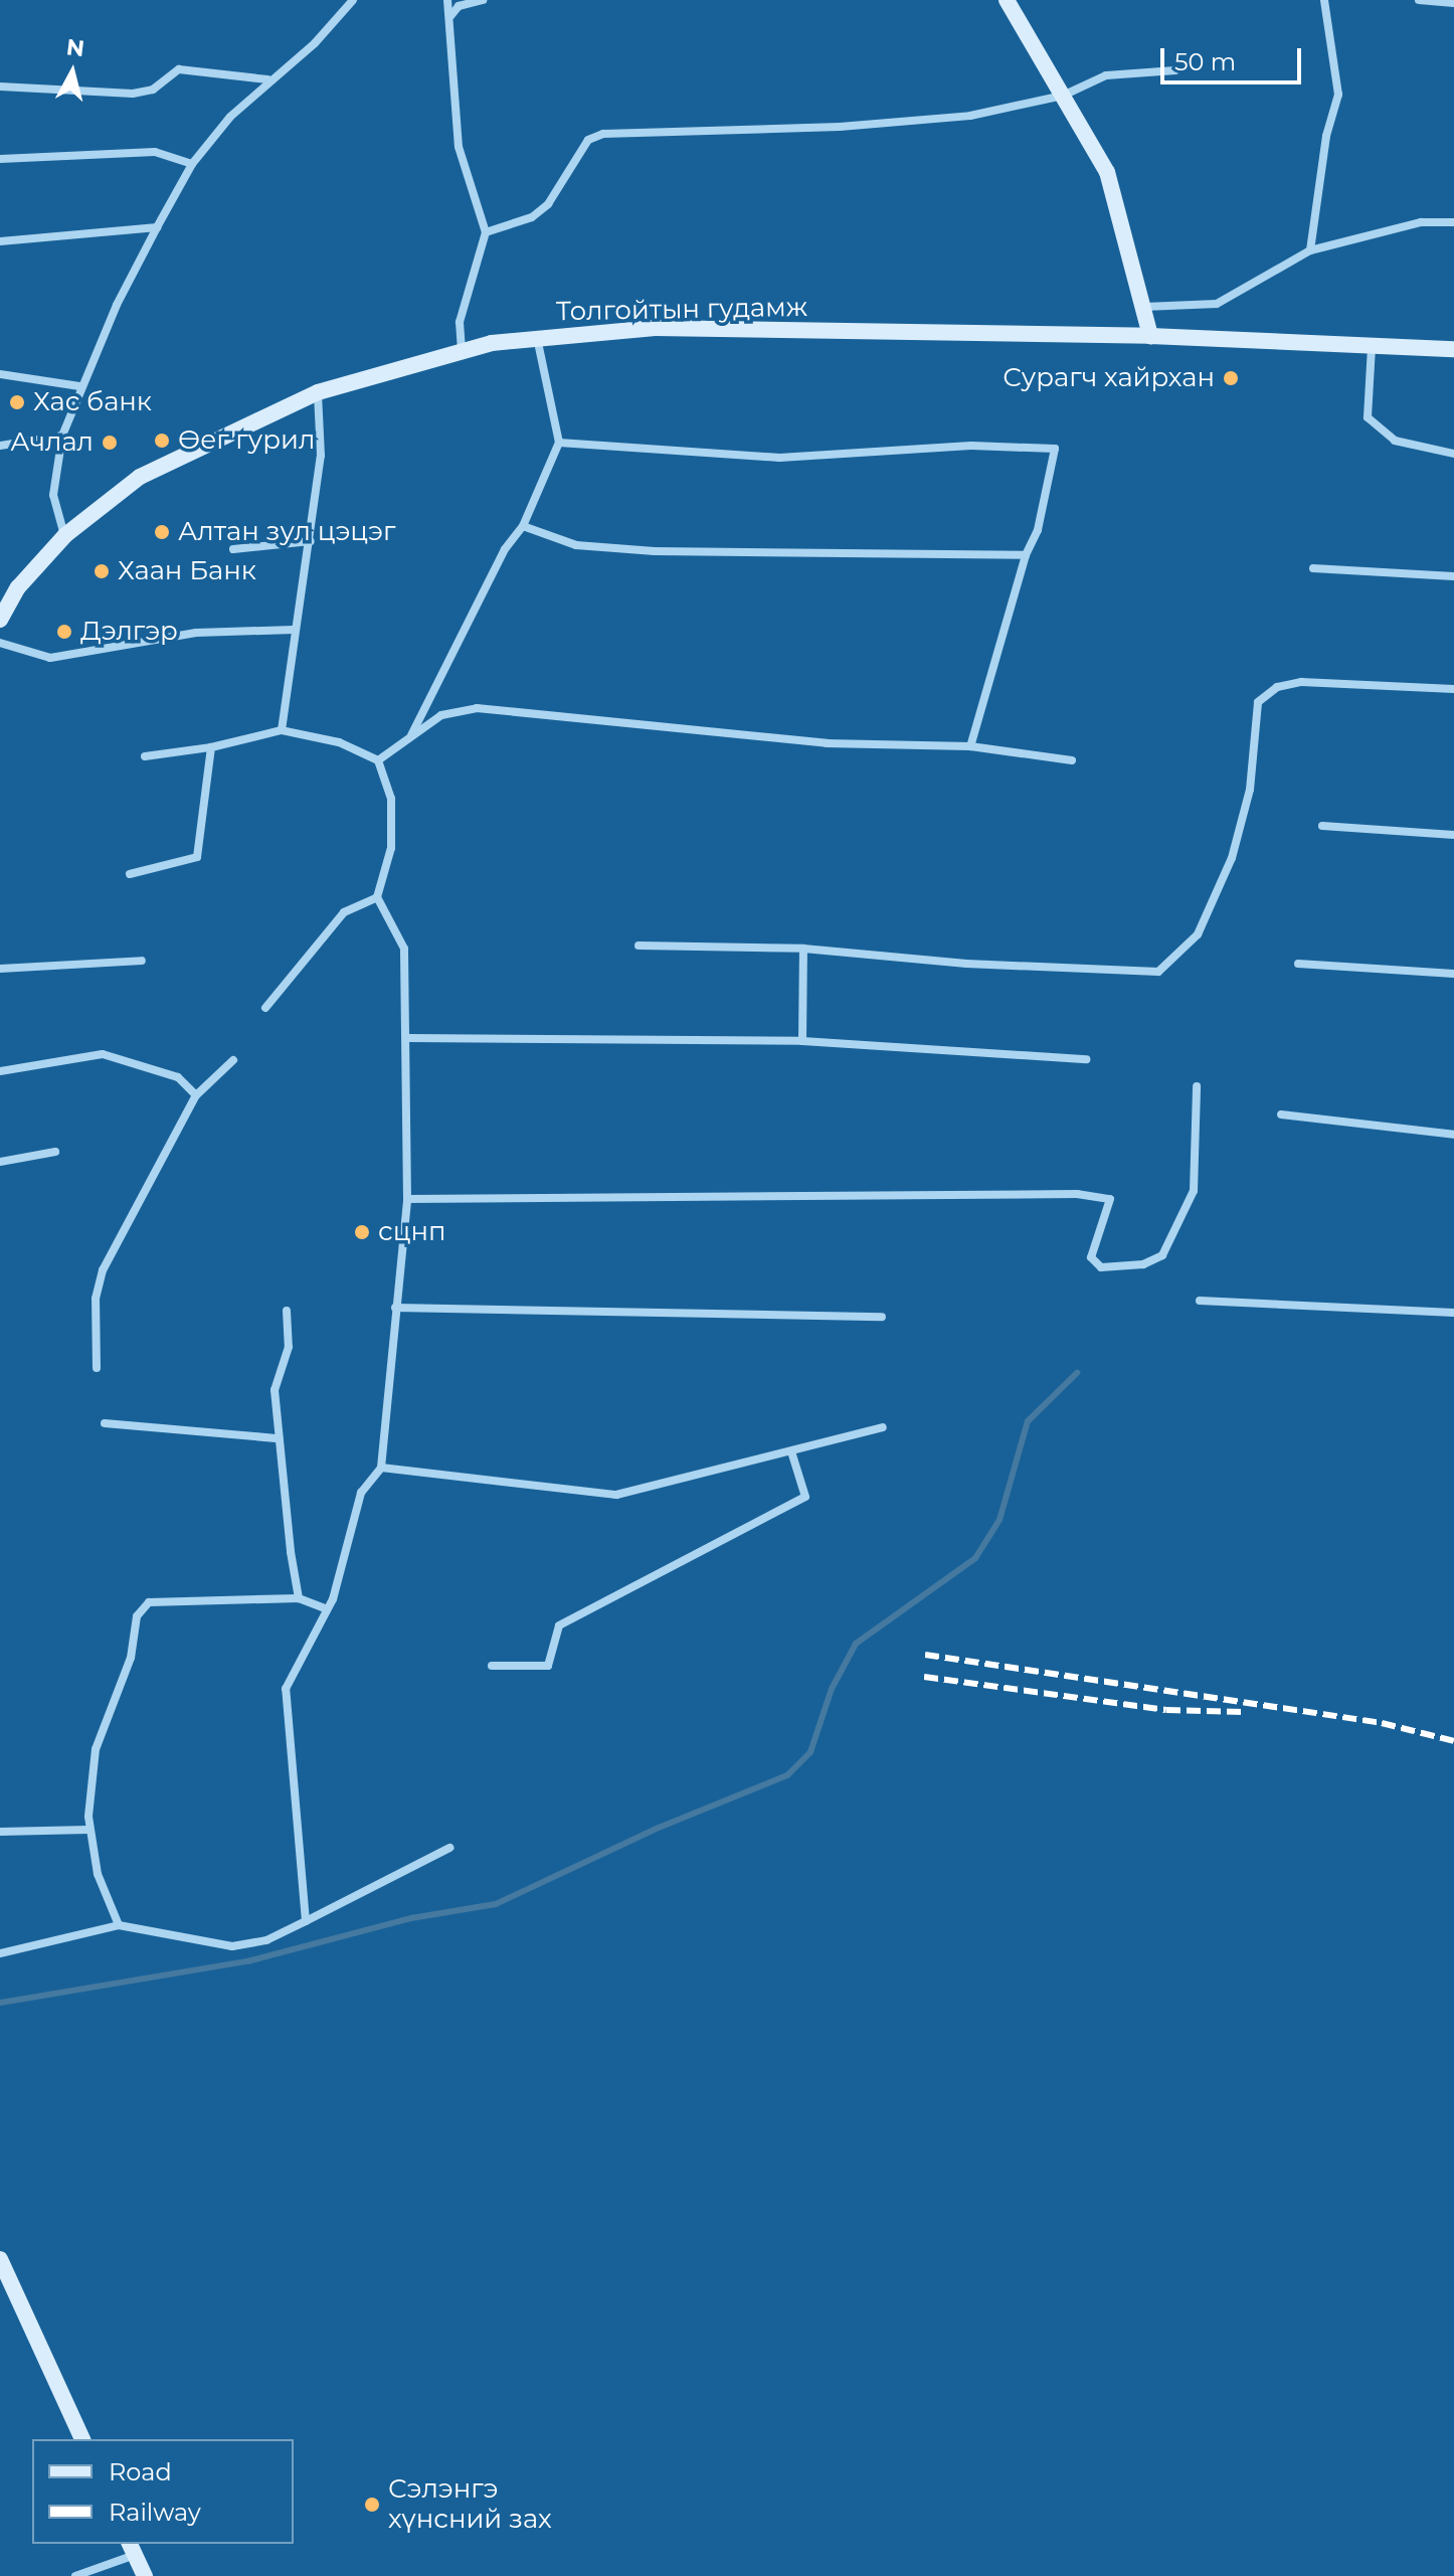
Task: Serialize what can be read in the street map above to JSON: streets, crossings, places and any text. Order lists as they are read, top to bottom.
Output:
{
  "streets": {
    "main road": ["Толгойтын гудамж"]
  },
  "places": [
    "Сурагч хайрхан",
    "Хас банк",
    "Өег гурил",
    "Ачлал",
    "Алтан зул цэцэг",
    "Хаан Банк",
    "Дэлгэр",
    "сцнп",
    "Сэлэнгэ хүнсний зах"
  ],
  "legend": ["Road", "Railway"],
  "scale_bar": "50 m",
  "north": "top"
}
